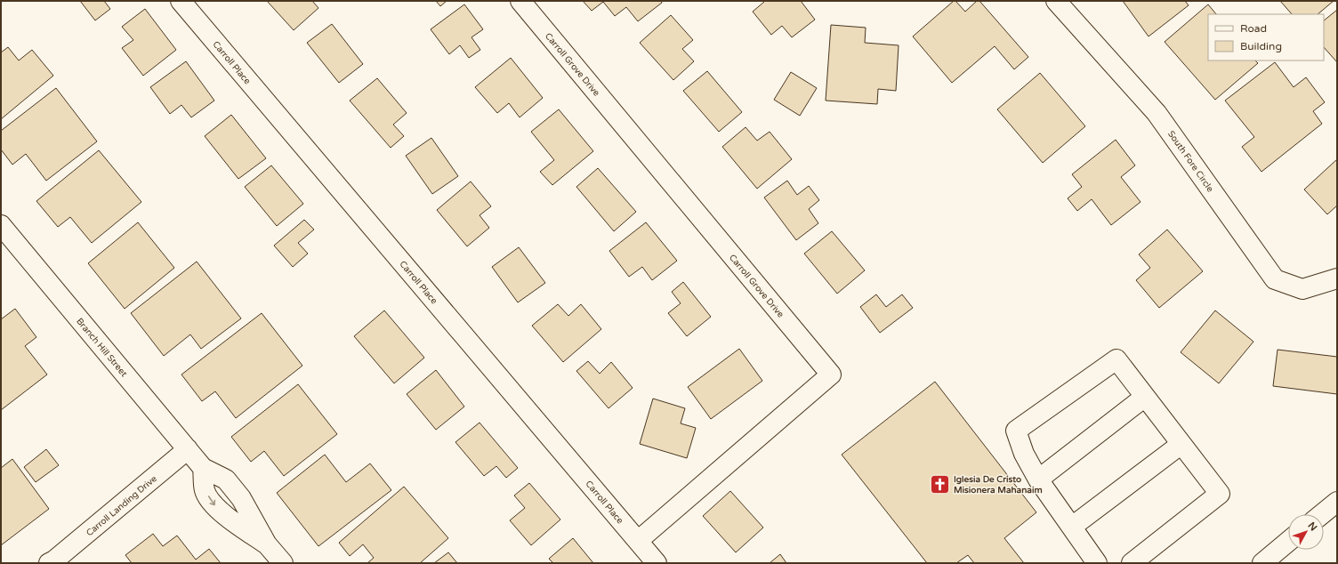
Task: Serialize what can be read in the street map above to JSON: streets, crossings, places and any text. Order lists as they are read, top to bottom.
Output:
{
  "streets": {
    "street": [
      "Carroll Place",
      "Carroll Grove Drive",
      "South Fore Circle",
      "Branch Hill Street",
      "Carroll Landing Drive"
    ]
  },
  "crossings": [
    ["Carroll Place", "Carroll Grove Drive"],
    ["Branch Hill Street", "Carroll Landing Drive"]
  ],
  "places": {
    "church": ["Iglesia De Cristo Misionera Mahanaim"]
  },
  "legend": ["Road", "Building"],
  "north": "top right"
}
